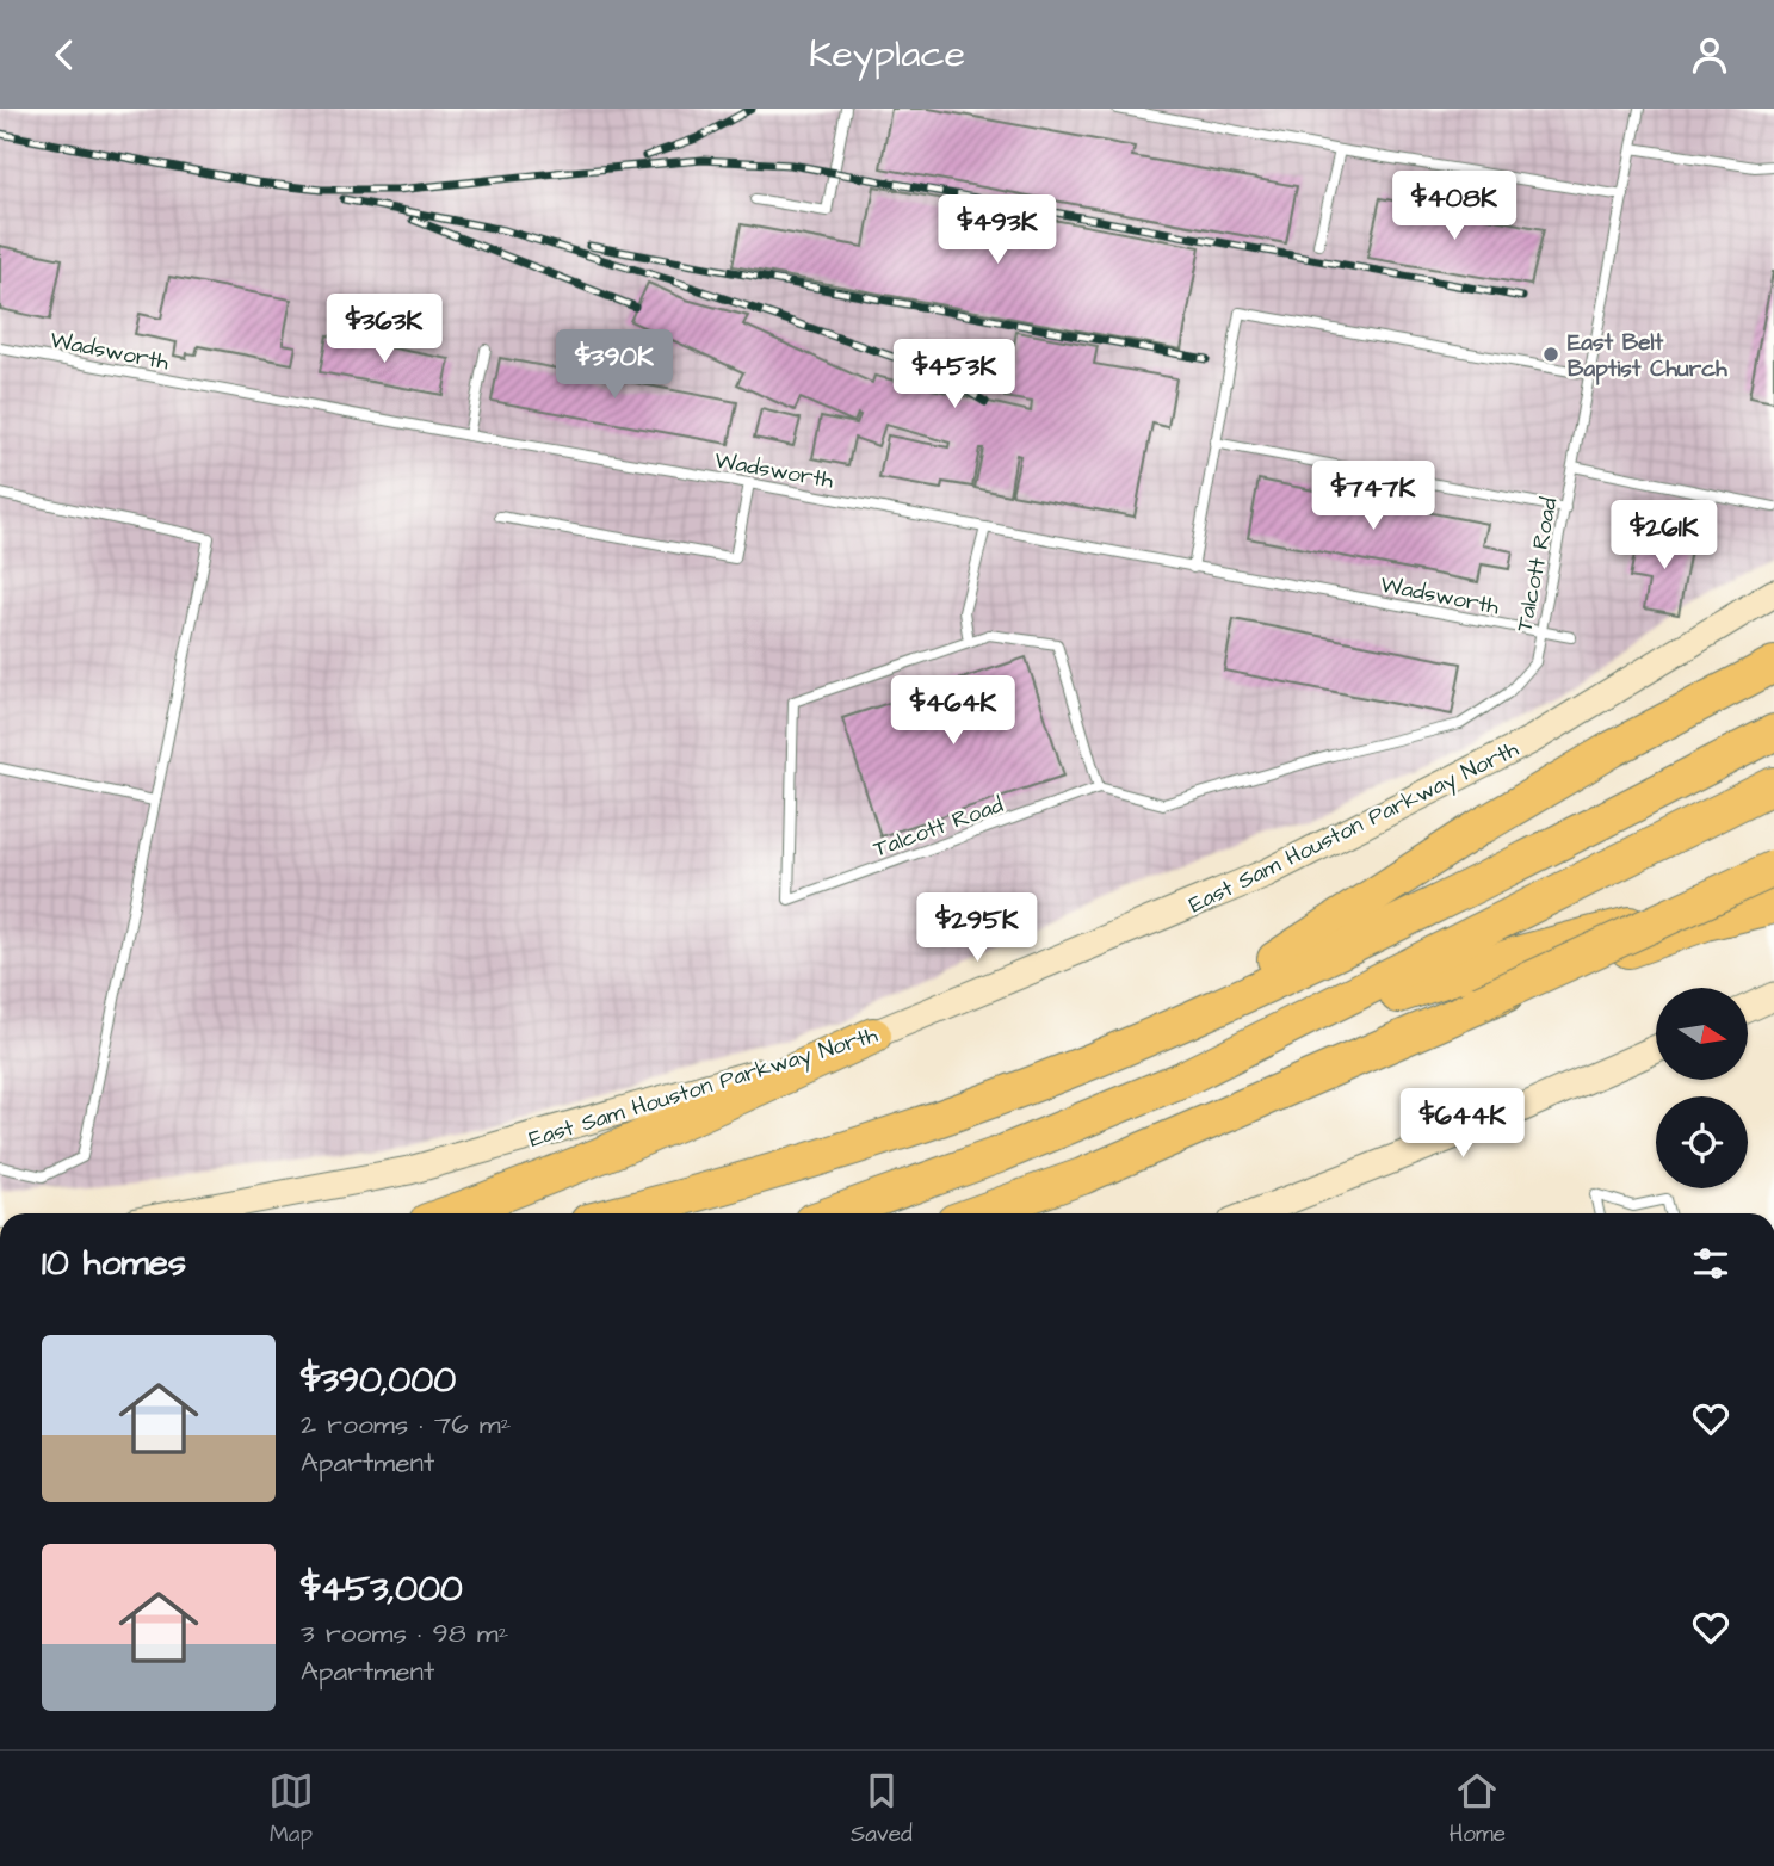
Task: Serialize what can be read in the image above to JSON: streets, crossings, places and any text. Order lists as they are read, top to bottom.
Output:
{
  "streets": {
    "main road": ["East Sam Houston Parkway North"],
    "lane": ["Wadsworth", "Talcott Road"]
  },
  "crossings": [
    ["Wadsworth", "Talcott Road"]
  ],
  "places": ["East Belt Baptist Church"],
  "north": "right",
  "page": {
    "header": "Keyplace",
    "price": [
      "$408K",
      "$493K",
      "$363K",
      "$390K",
      "$453K",
      "$747K",
      "$261K",
      "$464K",
      "$295K",
      "$644K"
    ],
    "heading": "10 homes",
    "list": [
      {
        "name": "$390,000",
        "note": "2 rooms · 76 m² · Apartment"
      },
      {
        "name": "$453,000",
        "note": "3 rooms · 98 m² · Apartment"
      }
    ],
    "tabs": ["Map", "Saved", "Home"]
  }
}
